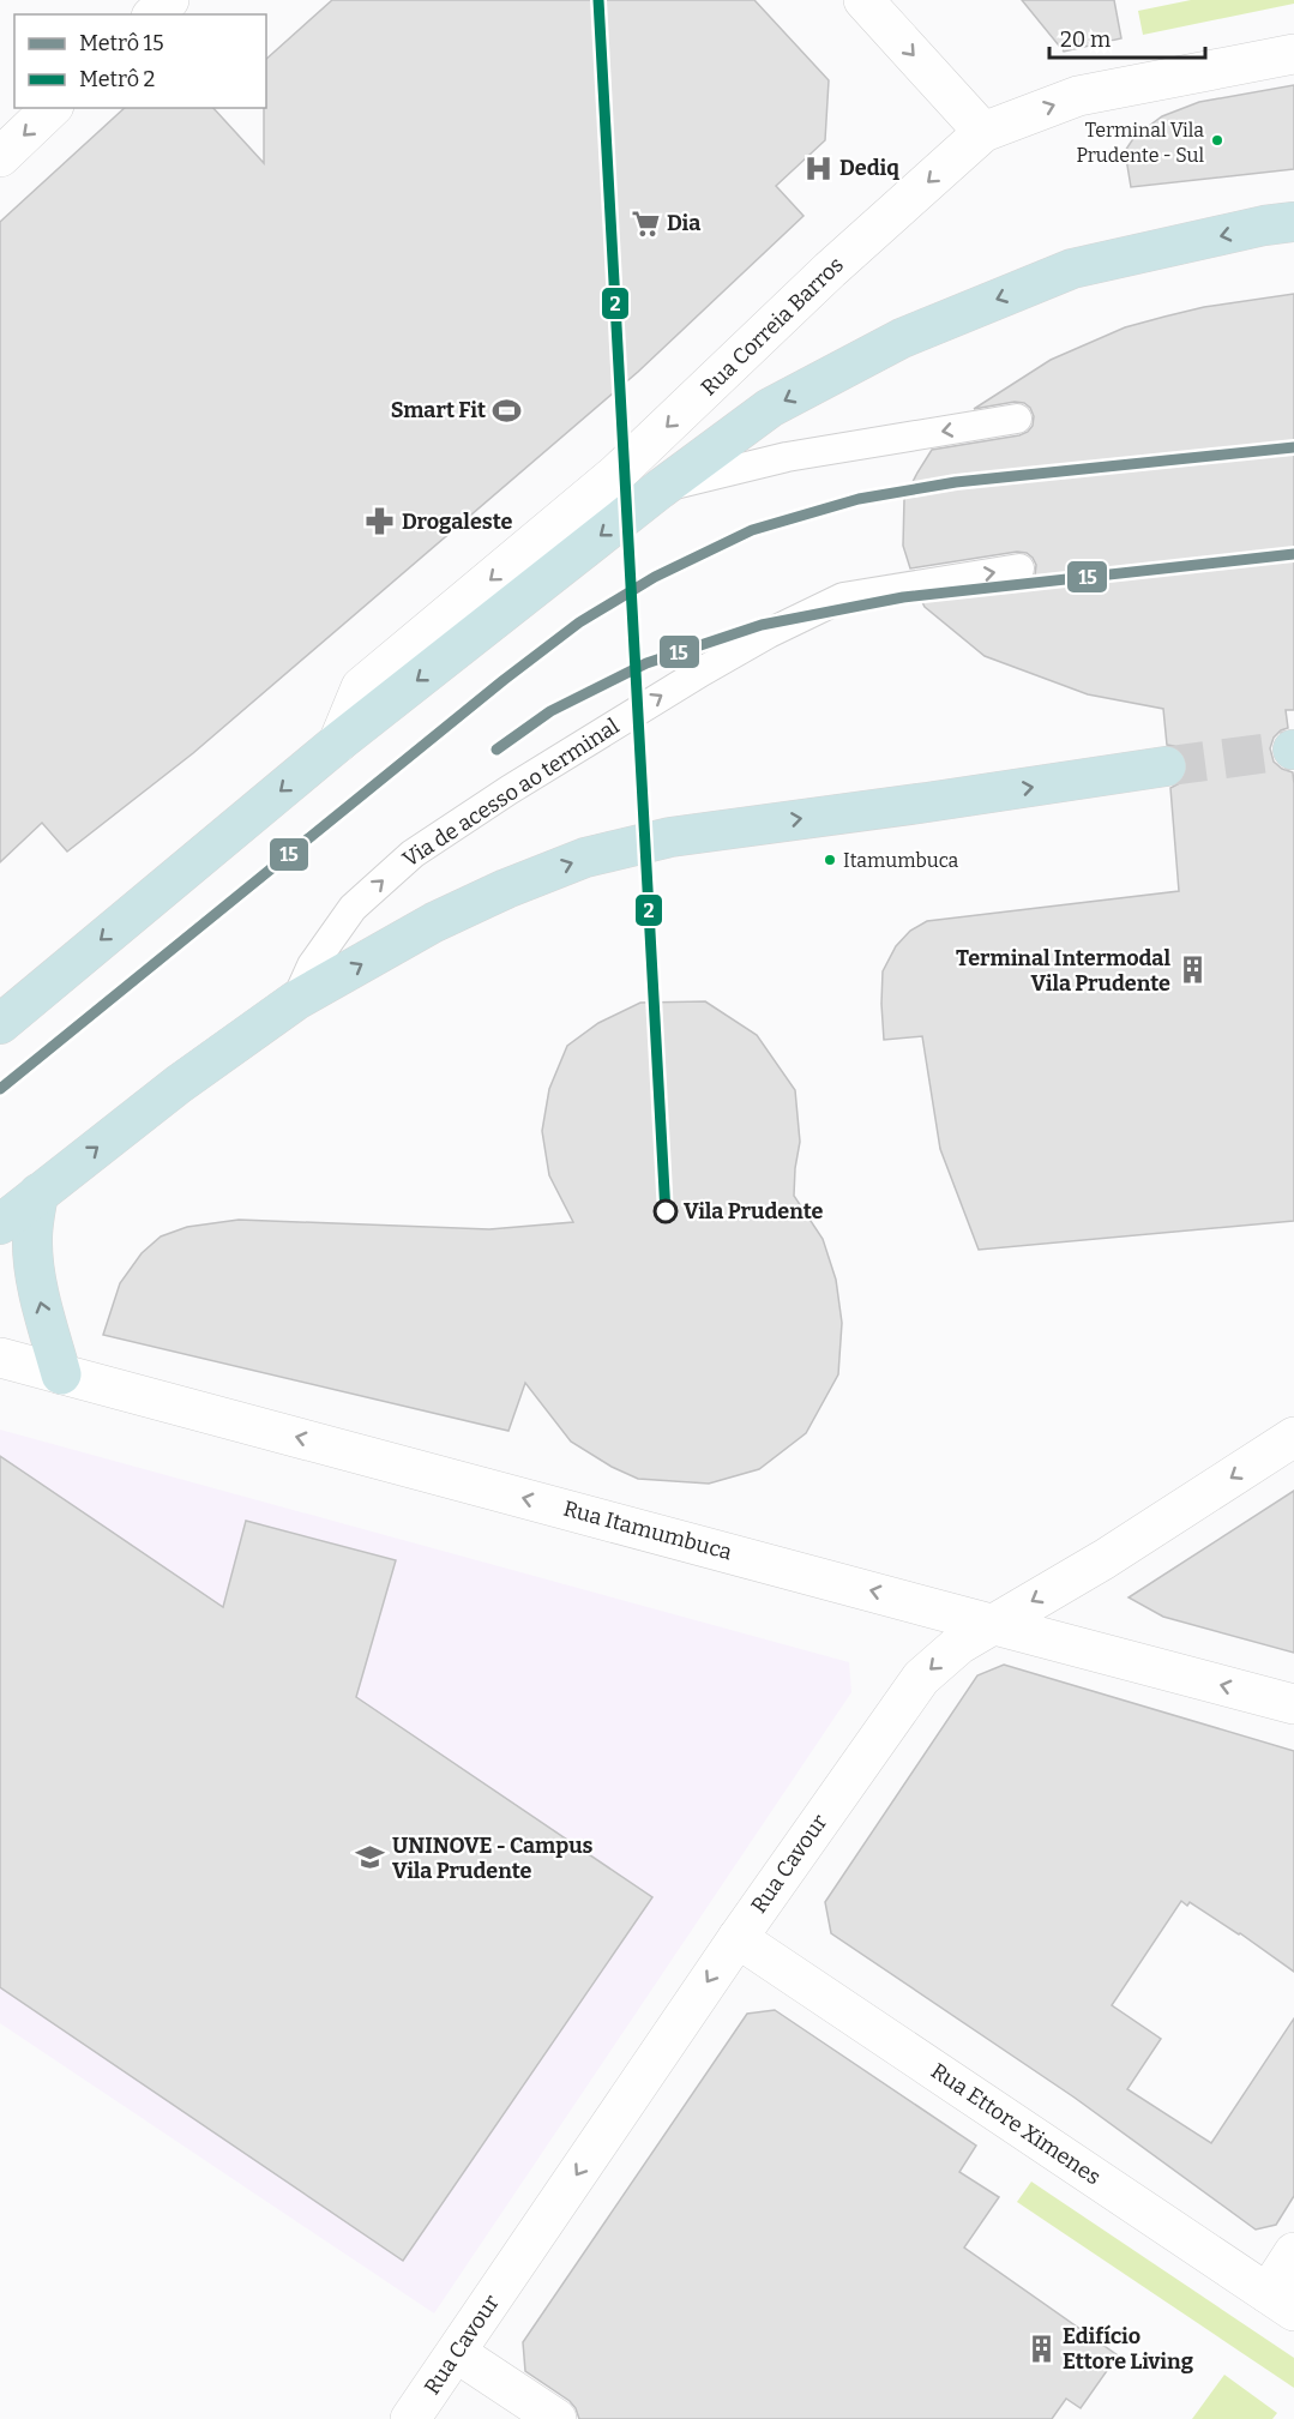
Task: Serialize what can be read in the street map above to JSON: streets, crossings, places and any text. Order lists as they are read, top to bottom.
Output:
{
  "streets": {
    "street": [
      "Rua Correia Barros",
      "Rua Itamumbuca",
      "Rua Cavour",
      "Rua Ettore Ximenes"
    ],
    "lane": ["Via de acesso ao terminal"]
  },
  "crossings": [
    ["Rua Itamumbuca", "Rua Cavour"],
    ["Rua Cavour", "Rua Ettore Ximenes"]
  ],
  "one_way": ["Rua Itamumbuca", "Rua Cavour"],
  "places": {
    "other": ["Terminal Vila Prudente - Sul", "Itamumbuca", "Vila Prudente"],
    "hospital": ["Dediq"],
    "supermarket": ["Dia"],
    "sports": ["Smart Fit"],
    "pharmacy": ["Drogaleste"],
    "building": ["Terminal Intermodal Vila Prudente", "Edifício Ettore Living"],
    "school or university": ["UNINOVE - Campus Vila Prudente"]
  },
  "lines": ["metro line 2", "metro line 15"],
  "legend": ["Metrô 15", "Metrô 2"],
  "scale_bar": "20 m"
}
